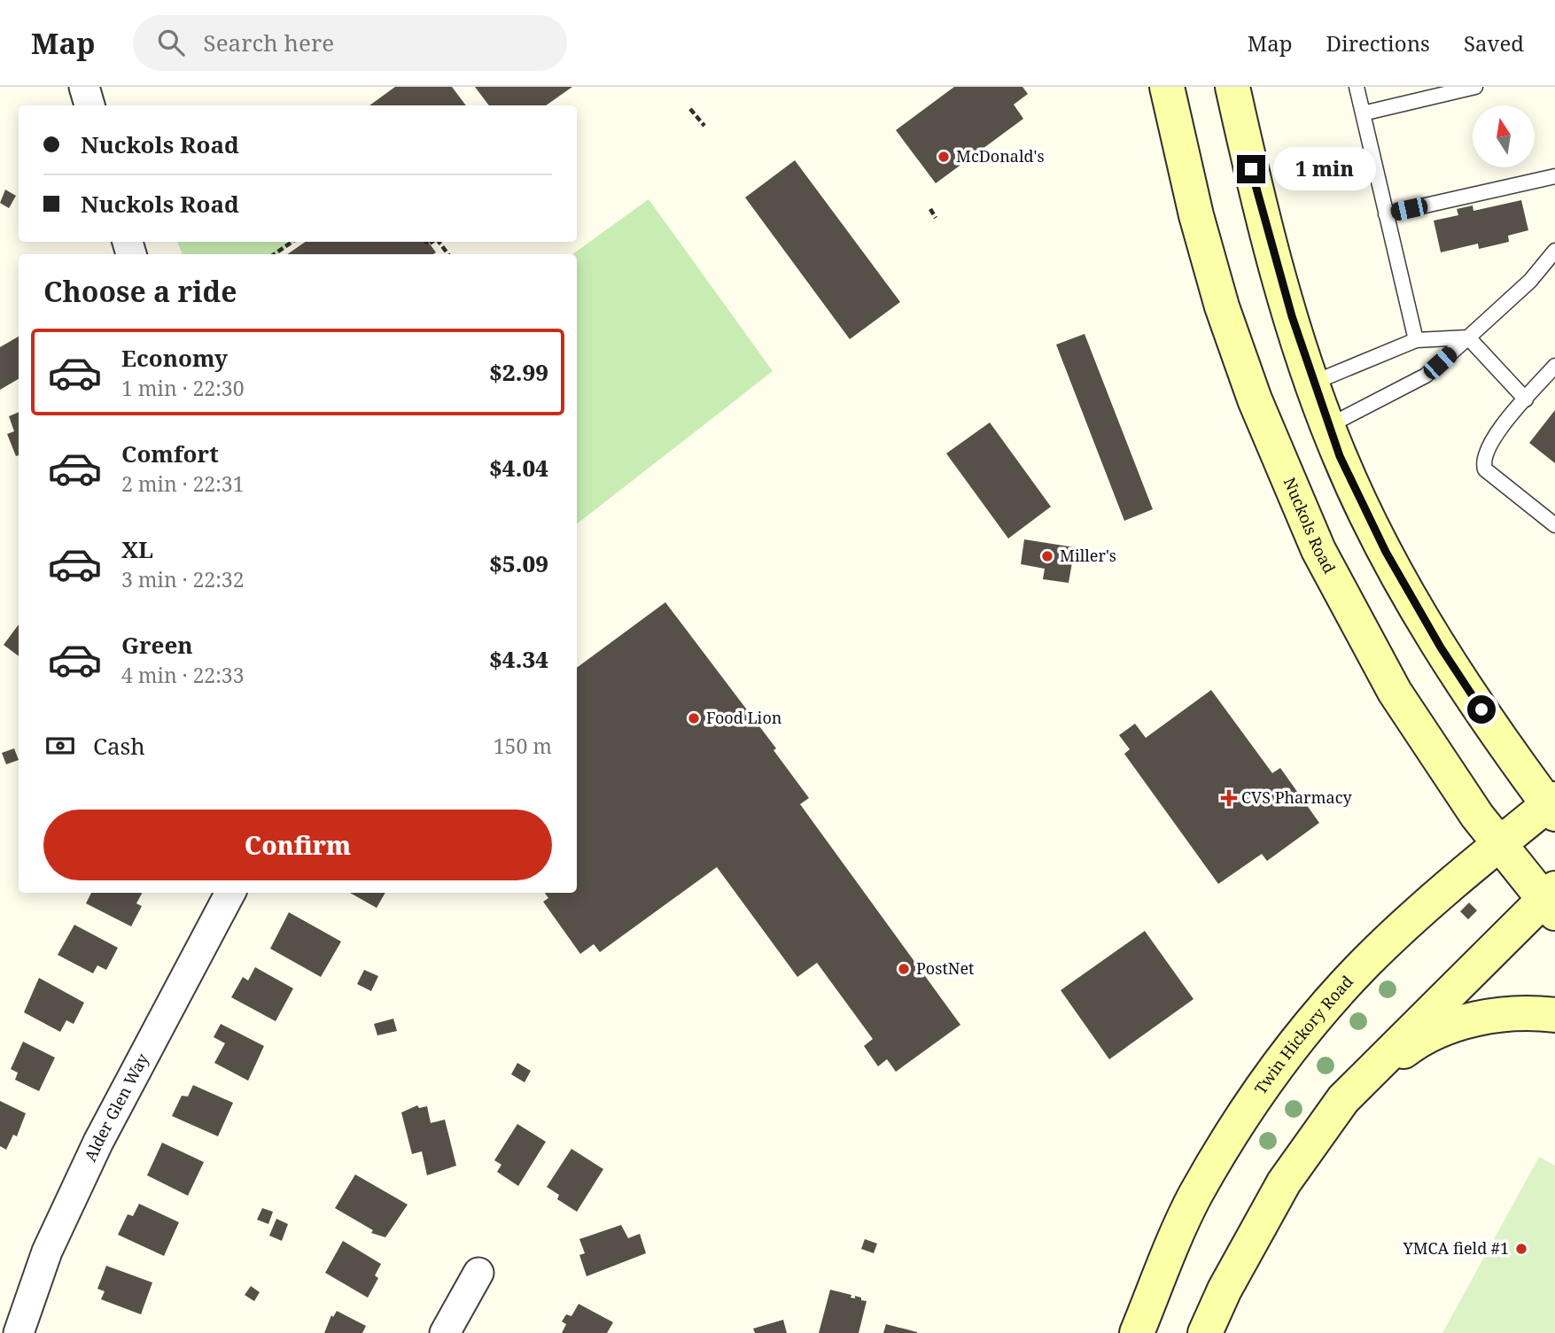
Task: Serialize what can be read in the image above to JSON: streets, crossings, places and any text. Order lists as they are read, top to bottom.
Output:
{
  "streets": {
    "main road": ["Nuckols Road", "Twin Hickory Road"],
    "street": ["Alder Glen Way"]
  },
  "crossings": [
    ["Nuckols Road", "Twin Hickory Road"]
  ],
  "places": {
    "other": [
      "McDonald's",
      "Miller's",
      "Food Lion",
      "PostNet",
      "YMCA field #1"
    ],
    "health": ["CVS Pharmacy"]
  },
  "north": "top",
  "page": {
    "header": "Map",
    "search": "Search here",
    "nav": ["Map", "Directions", "Saved"],
    "banner": ["Nuckols Road", "Nuckols Road"],
    "bubble": "1 min",
    "heading": "Choose a ride",
    "list": [
      {
        "name": "Economy",
        "note": "1 min · 22:30",
        "value": "$2.99"
      },
      {
        "name": "Comfort",
        "note": "2 min · 22:31",
        "value": "$4.04"
      },
      {
        "name": "XL",
        "note": "3 min · 22:32",
        "value": "$5.09"
      },
      {
        "name": "Green",
        "note": "4 min · 22:33",
        "value": "$4.34"
      }
    ],
    "pay": ["Cash", "150 m"],
    "buttons": "Confirm"
  }
}
